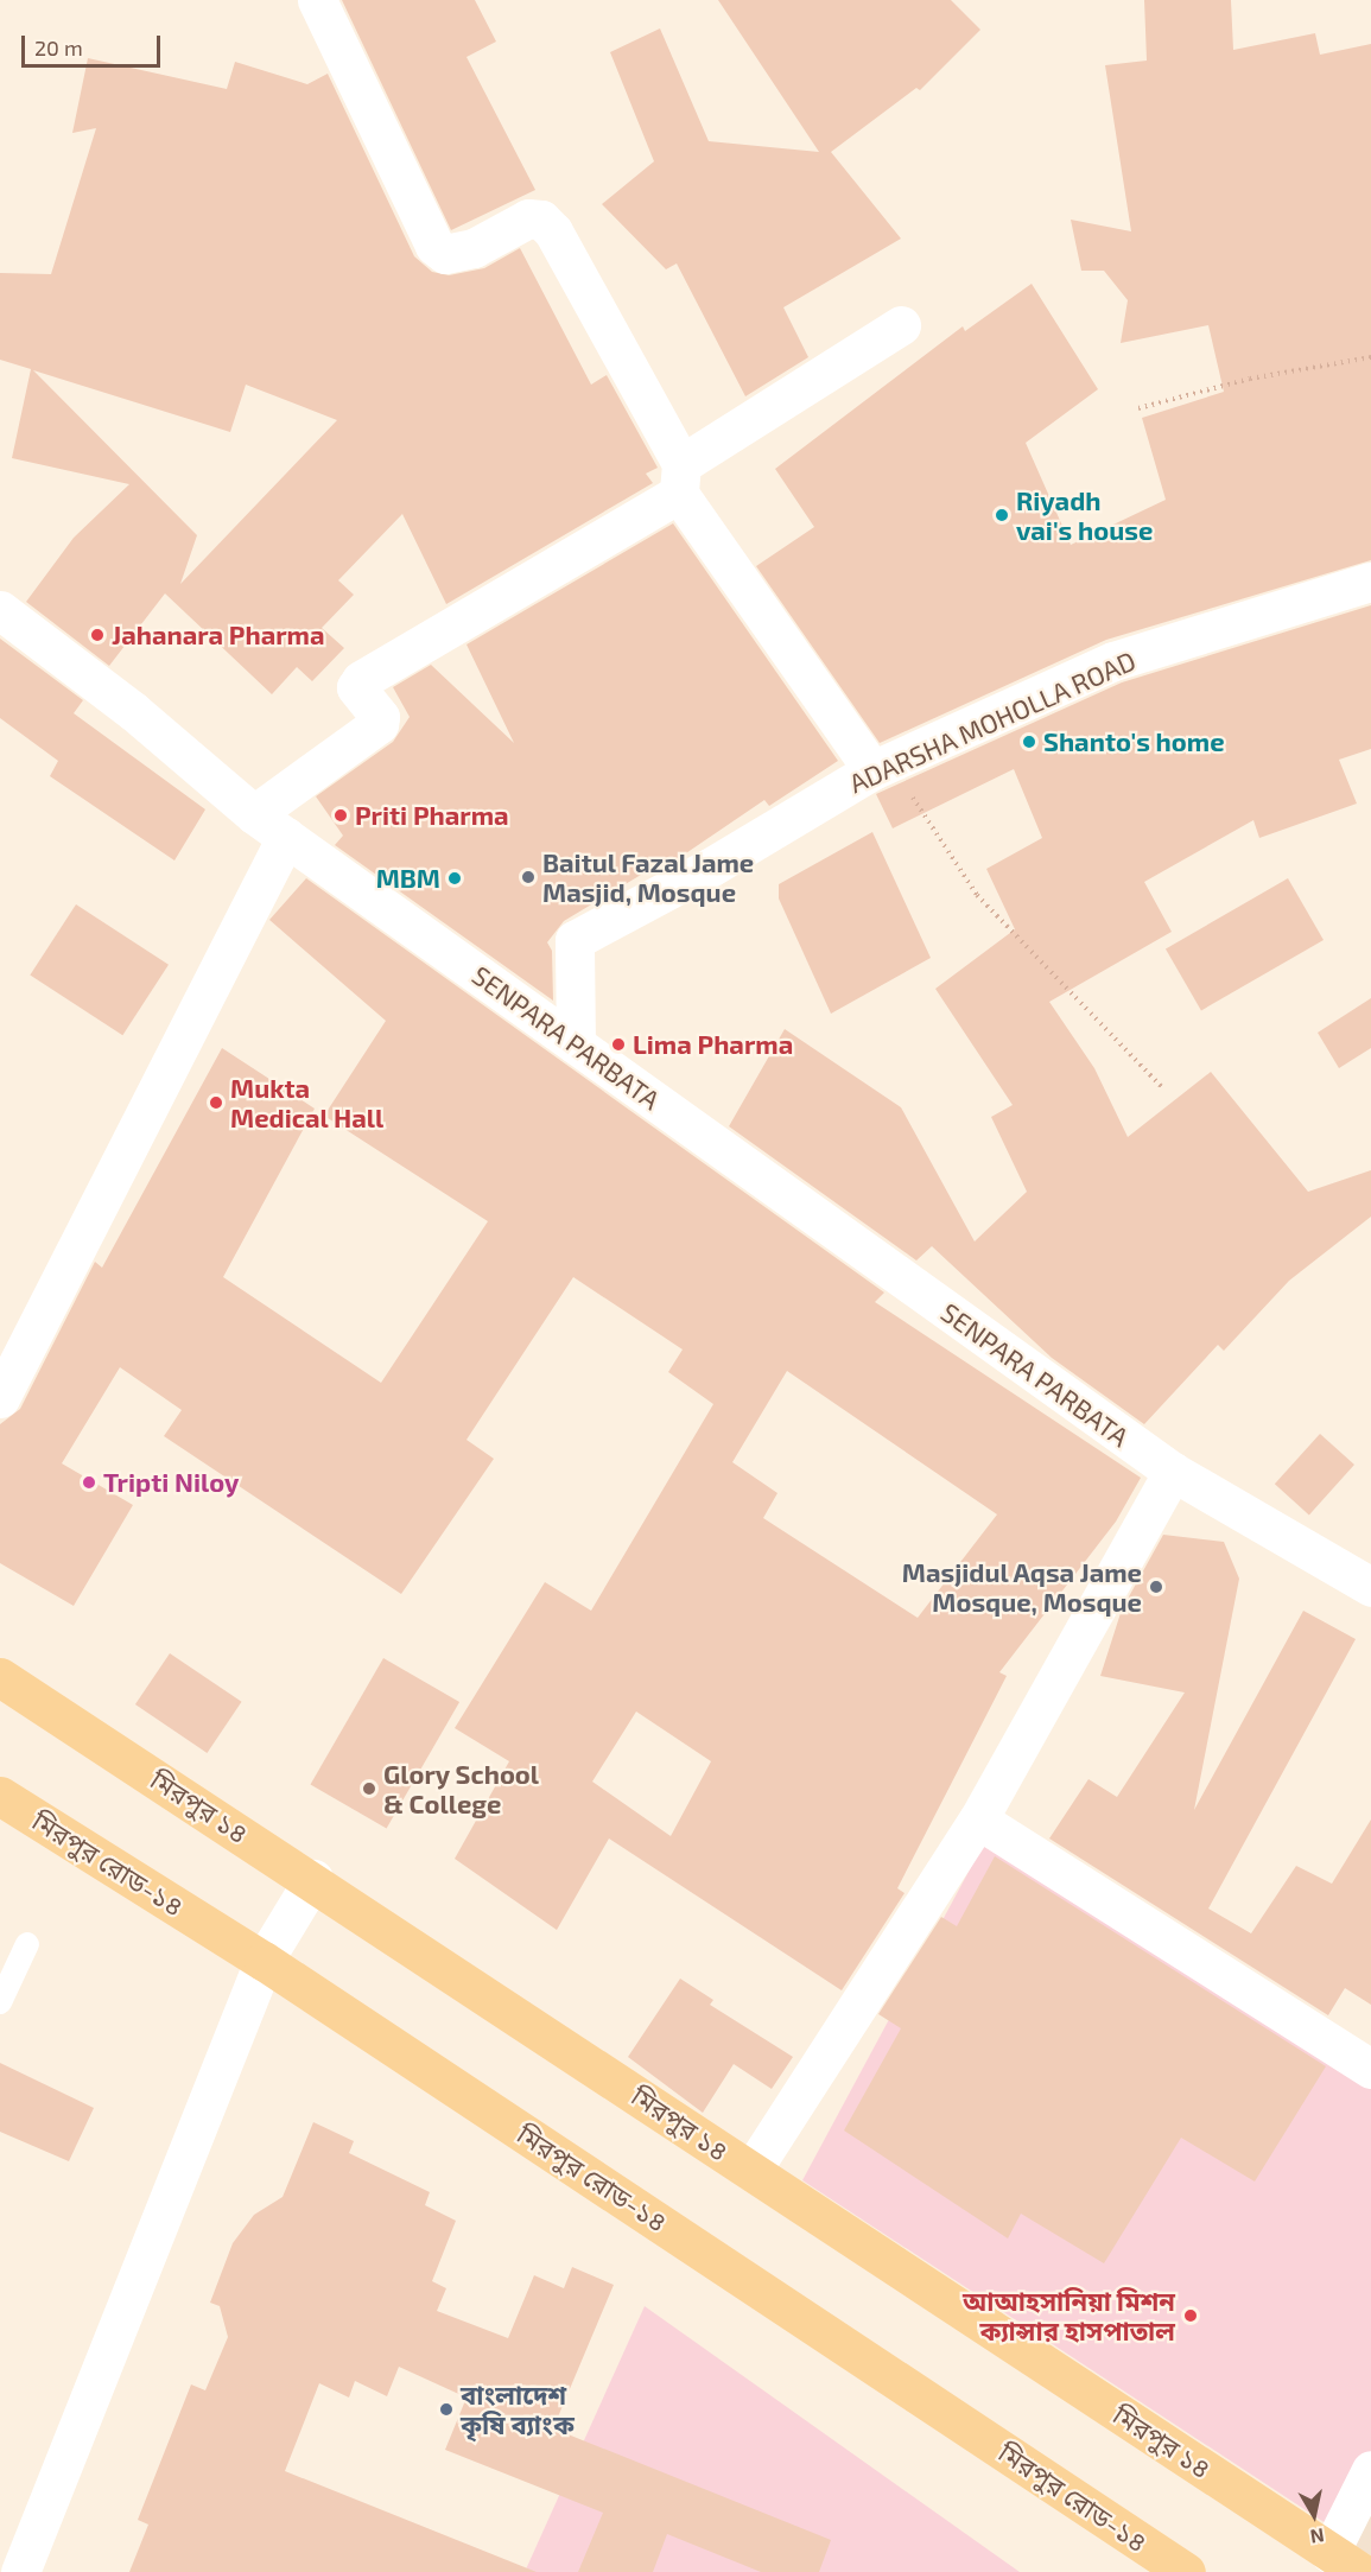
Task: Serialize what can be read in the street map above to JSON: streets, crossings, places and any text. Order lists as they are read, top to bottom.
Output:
{
  "streets": {
    "main road": ["মিরপুর ১৪", "মিরপুর রোড-১৪"],
    "street": ["ADARSHA MOHOLLA ROAD", "SENPARA PARBATA"]
  },
  "crossings": [
    ["ADARSHA MOHOLLA ROAD", "SENPARA PARBATA"]
  ],
  "places": [
    "Riyadh vai's house",
    "Jahanara Pharma",
    "Shanto's home",
    "Priti Pharma",
    "Baitul Fazal Jame Masjid, Mosque",
    "MBM",
    "Lima Pharma",
    "Mukta Medical Hall",
    "Tripti Niloy",
    "Masjidul Aqsa Jame Mosque, Mosque",
    "Glory School & College",
    "আআহসানিয়া মিশন ক্যান্সার হাসপাতাল",
    "বাংলাদেশ কৃষি ব্যাংক"
  ],
  "scale_bar": "20 m",
  "north": "bottom"
}
